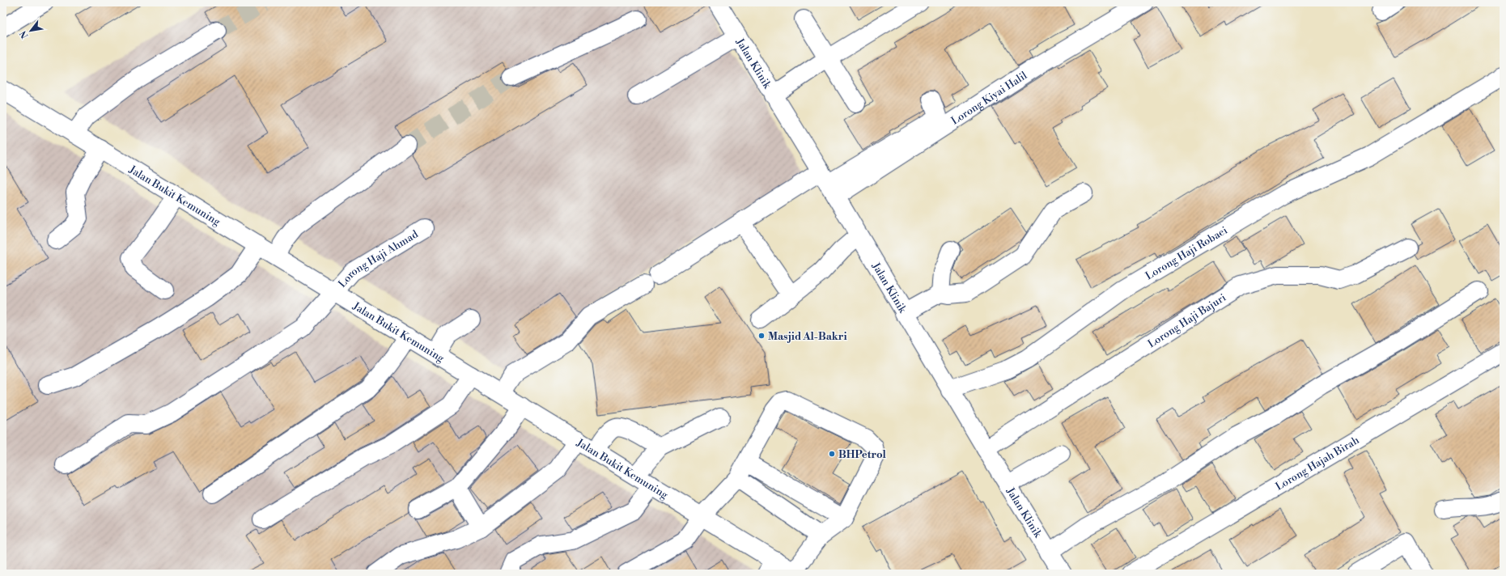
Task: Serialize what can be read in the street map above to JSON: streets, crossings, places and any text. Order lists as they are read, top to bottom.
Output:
{
  "streets": {
    "street": [
      "Jalan Klinik",
      "Lorong Kiyai Halil",
      "Jalan Bukit Kemuning",
      "Lorong Haji Robaei",
      "Lorong Haji Ahmad",
      "Lorong Haji Bajuri",
      "Lorong Hajah Birah"
    ]
  },
  "crossings": [
    ["Jalan Klinik", "Lorong Kiyai Halil"],
    ["Jalan Klinik", "Lorong Haji Robaei"],
    ["Jalan Klinik", "Lorong Haji Bajuri"],
    ["Jalan Bukit Kemuning", "Lorong Haji Ahmad"]
  ],
  "places": ["Masjid Al-Bakri", "BHPetrol"],
  "north": "bottom left"
}
